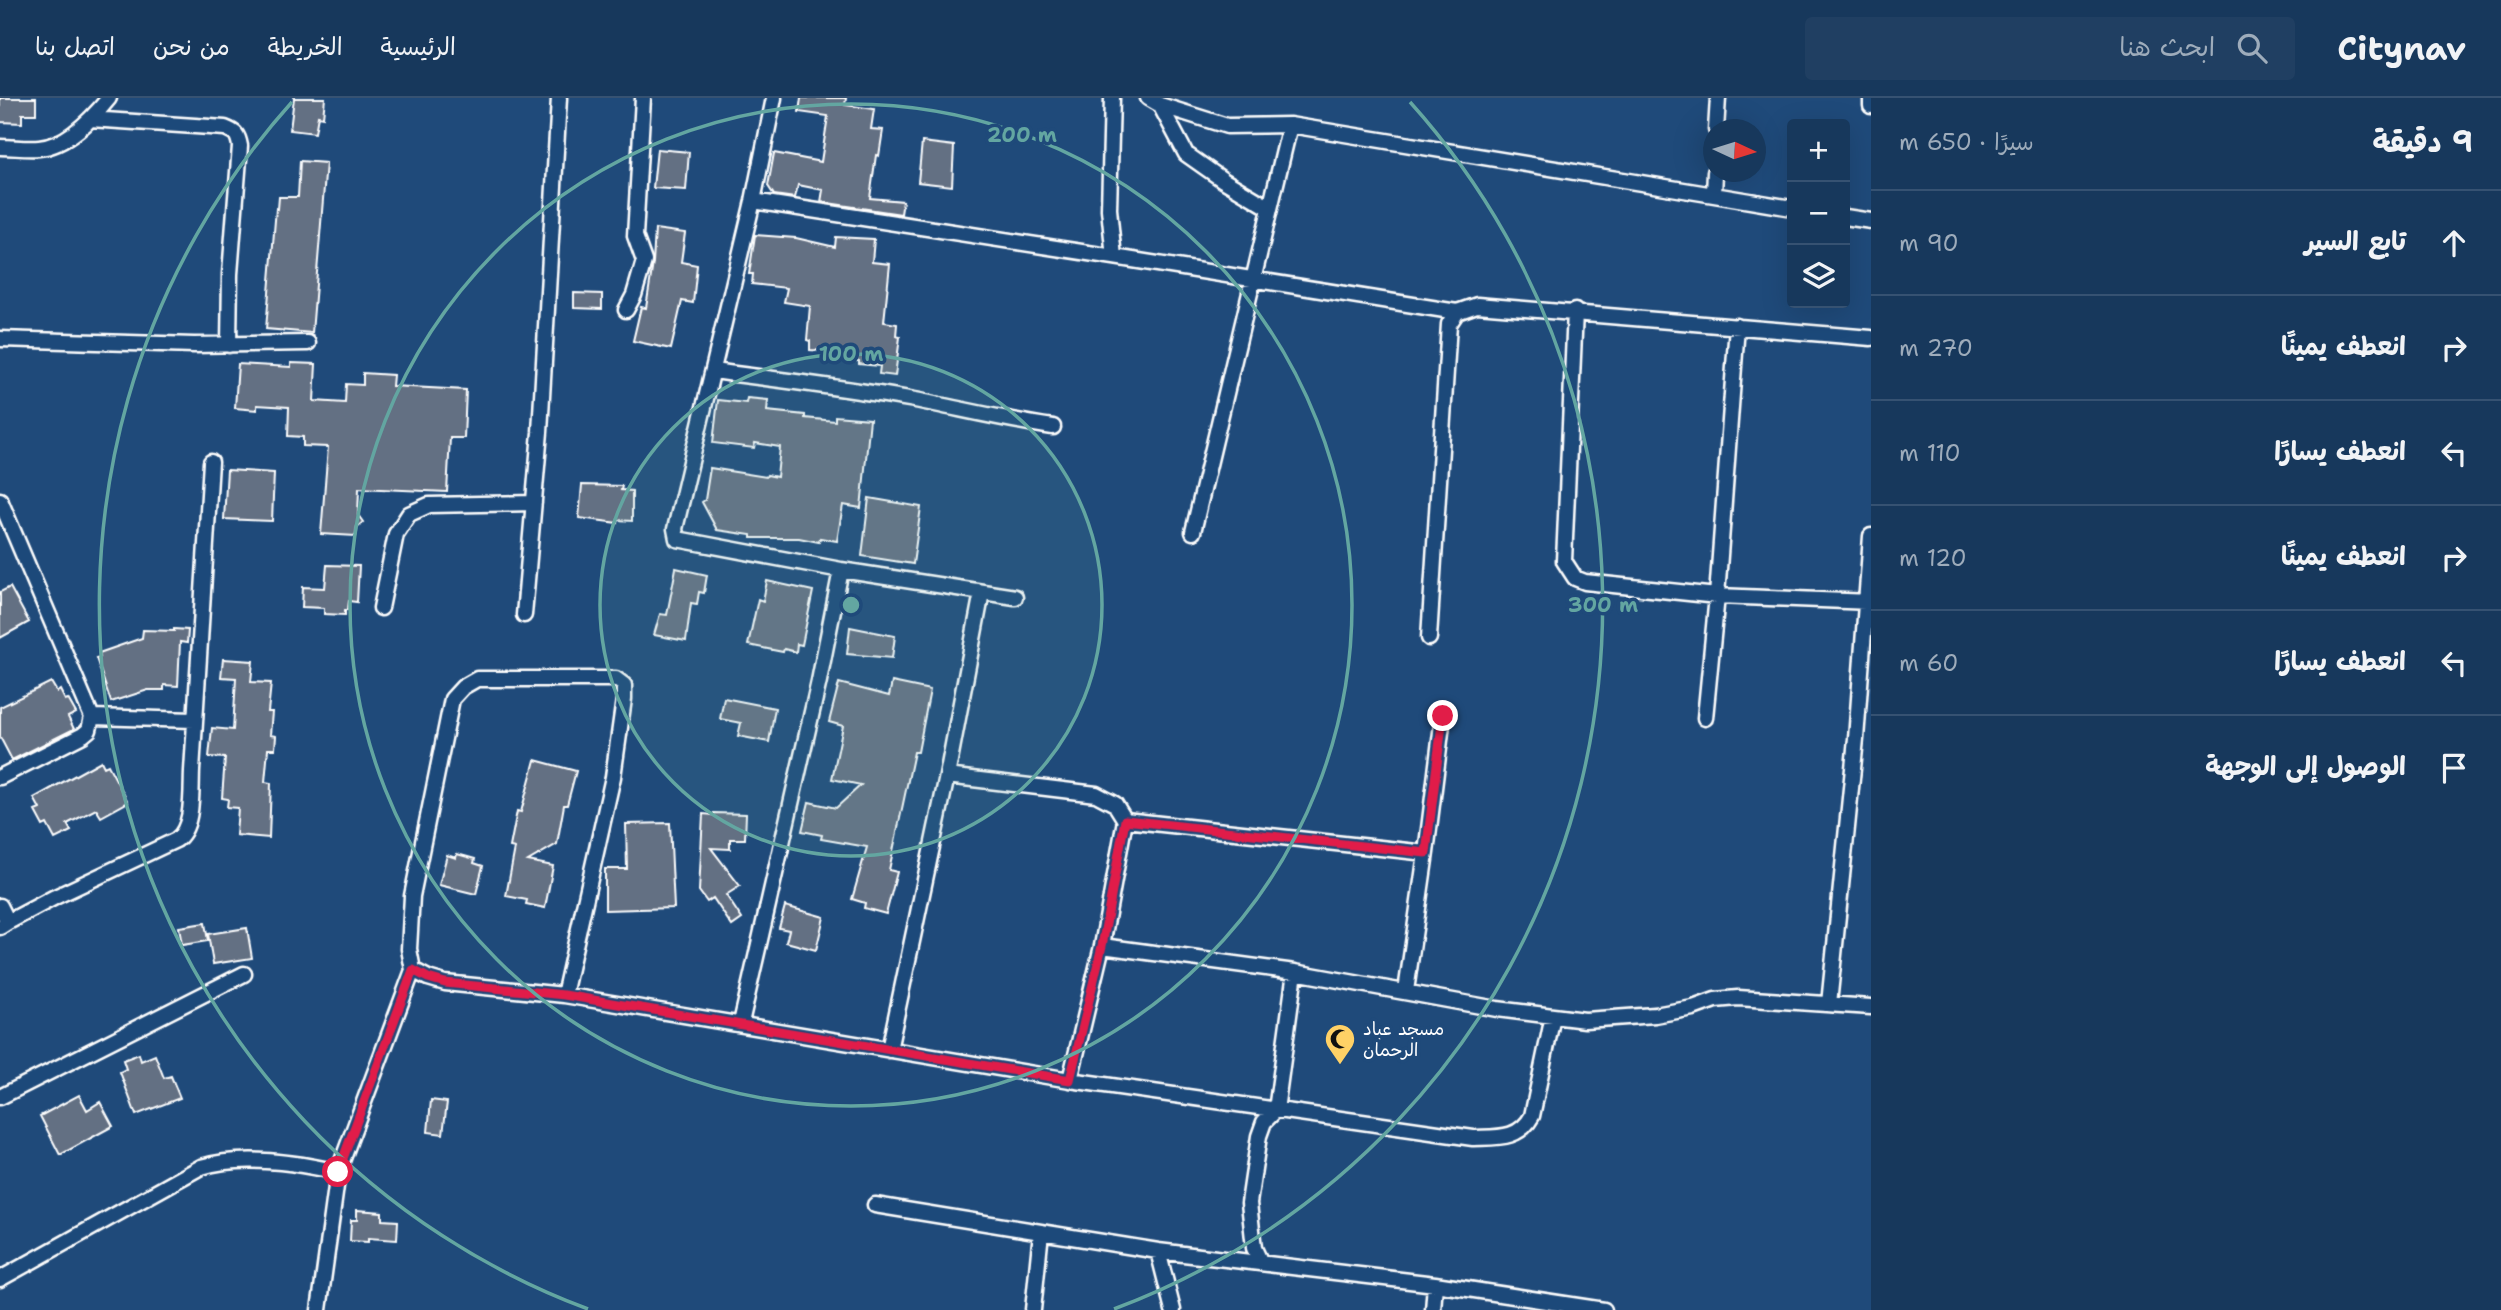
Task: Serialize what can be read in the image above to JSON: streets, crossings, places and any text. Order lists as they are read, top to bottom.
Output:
{
  "places": {
    "mosque": ["مسجد عباد الرحمان"]
  },
  "north": "right",
  "page": {
    "header": "Citynav",
    "search": "ابحث هنا",
    "nav": [
      "الرئيسية",
      "الخريطة",
      "من نحن",
      "اتصل بنا"
    ],
    "heading": ["9 دقيقة", "سيرًا · 650 m"],
    "map_buttons": ["+", "−"],
    "list": [
      ["تابع السير", "90 m"],
      ["انعطف يمينًا", "270 m"],
      ["انعطف يسارًا", "110 m"],
      ["انعطف يمينًا", "120 m"],
      ["انعطف يسارًا", "60 m"],
      "الوصول إلى الوجهة"
    ]
  },
  "rings": ["200 m", "100 m", "300 m"]
}
